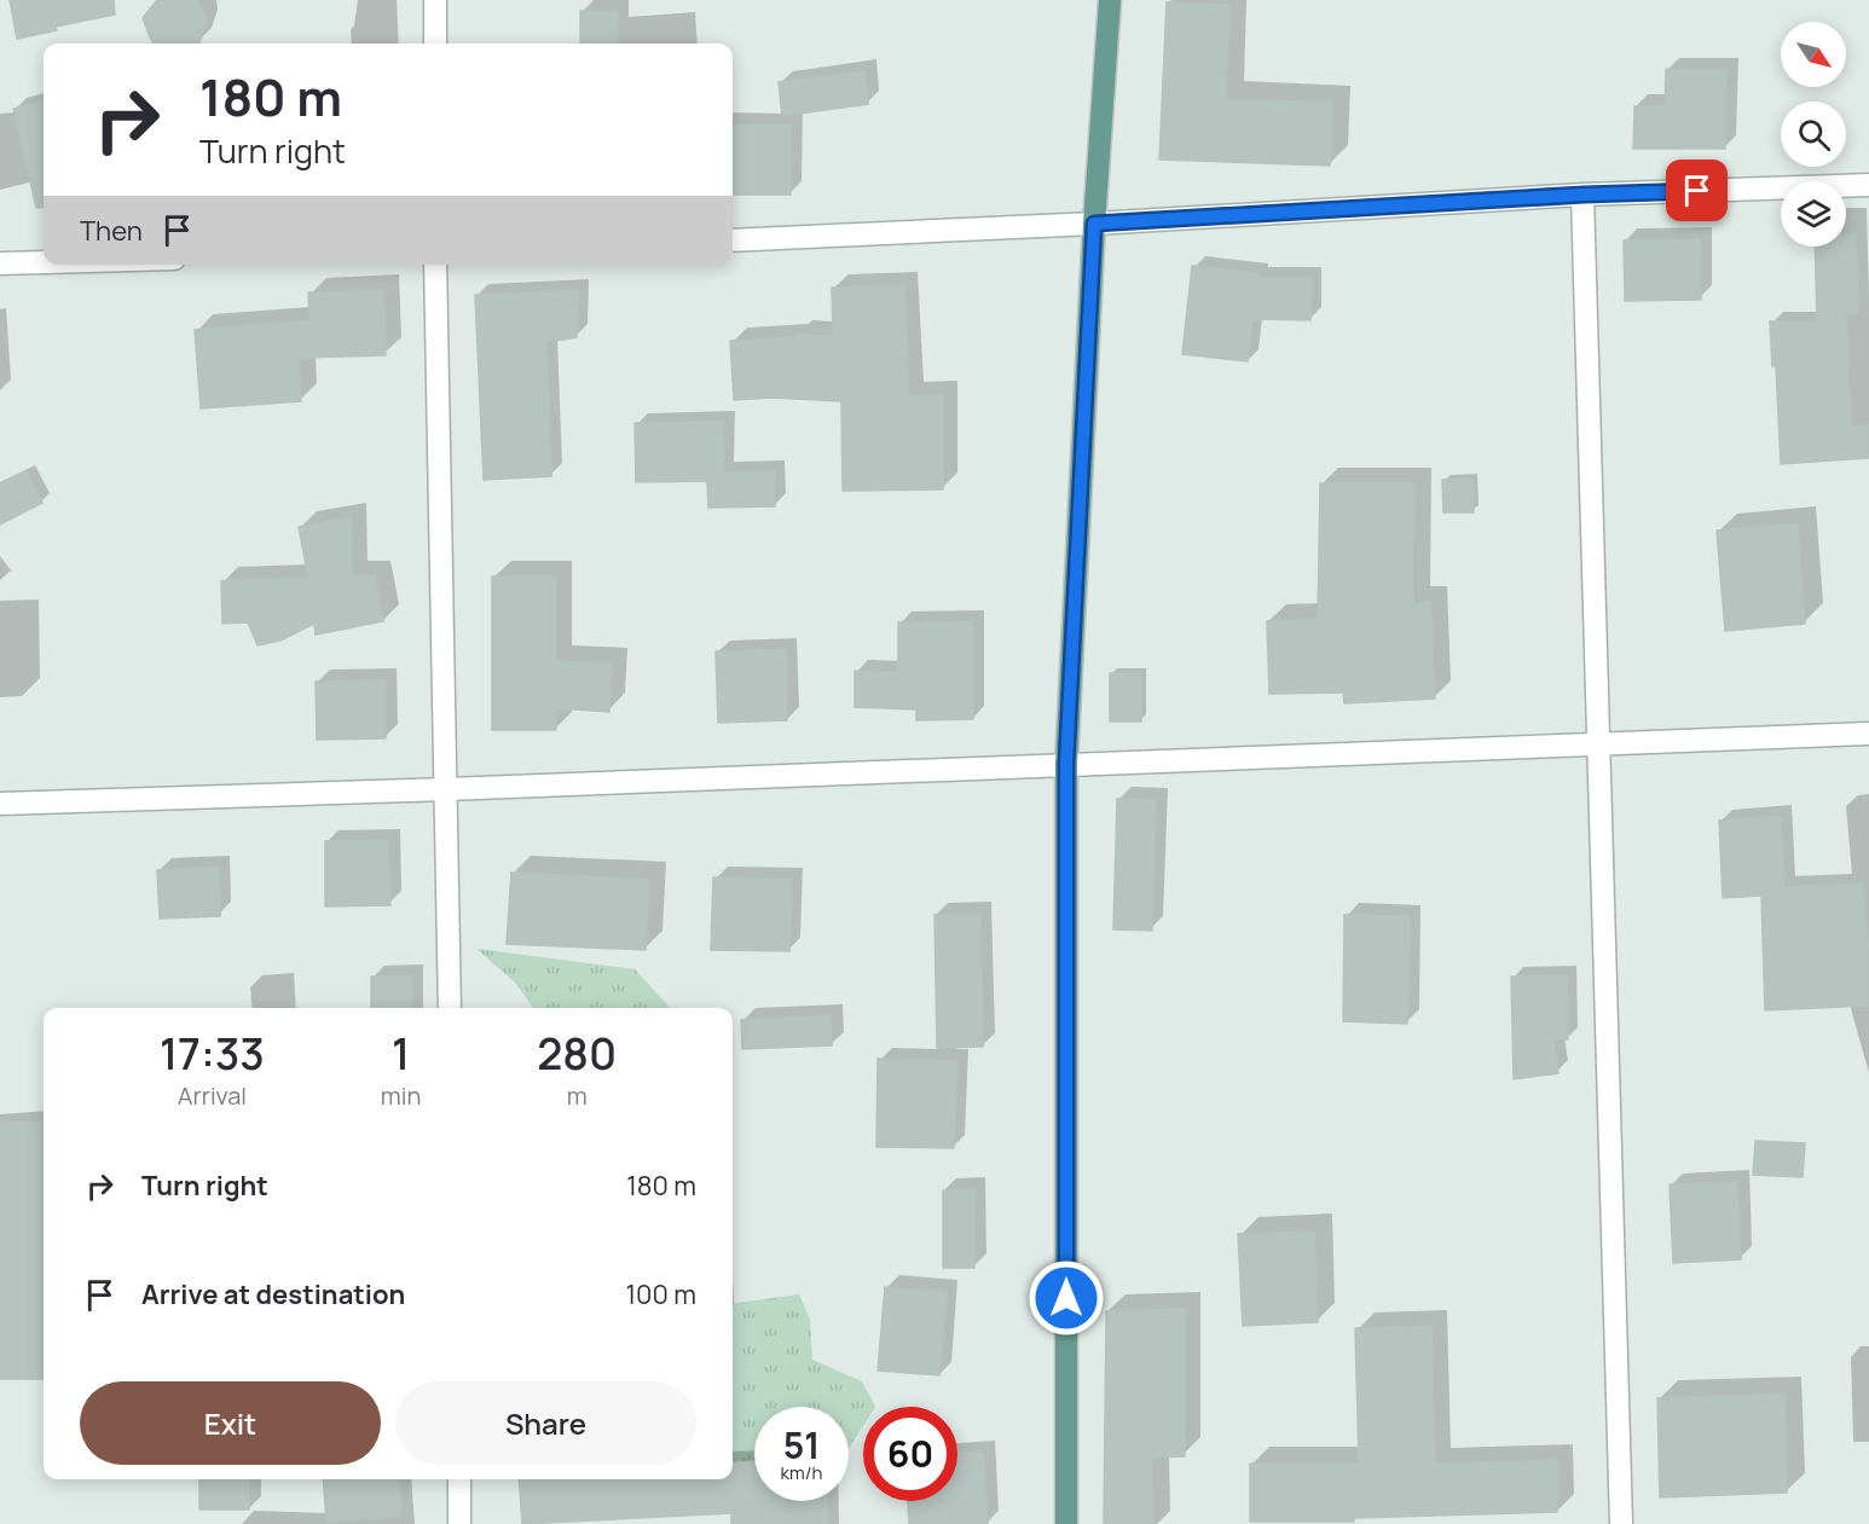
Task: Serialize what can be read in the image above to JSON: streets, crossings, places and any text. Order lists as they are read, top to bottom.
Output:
{
  "north": "bottom right",
  "page": {
    "turn": ["180 m", "Turn right"],
    "then": "Then",
    "eta": [
      "17:33",
      "Arrival",
      "1",
      "min",
      "280",
      "m"
    ],
    "list": [
      {
        "name": "Turn right",
        "value": "180 m"
      },
      {
        "name": "Arrive at destination",
        "value": "100 m"
      }
    ],
    "buttons": ["Exit", "Share"],
    "speed": "51 km/h",
    "limit": "60"
  }
}
